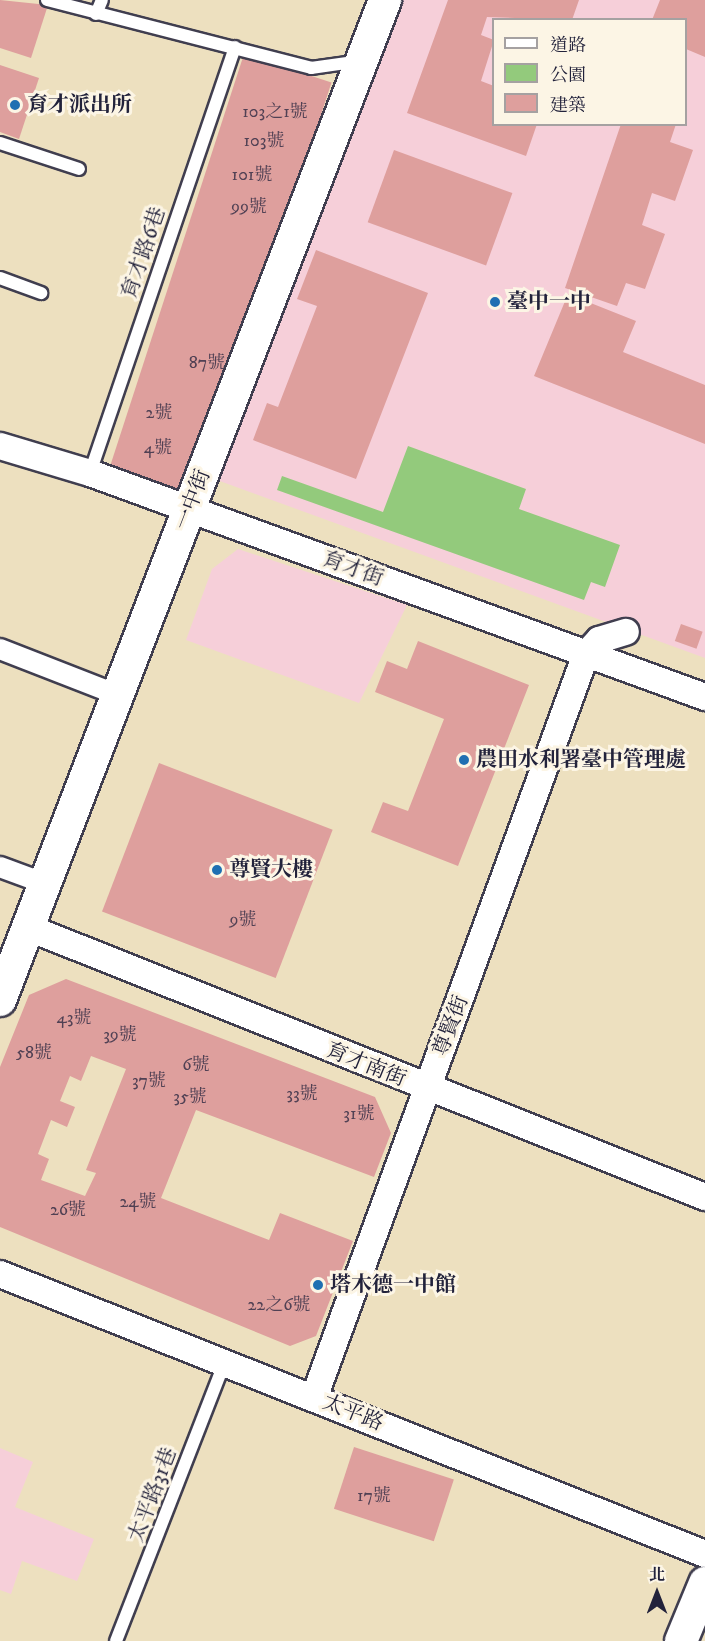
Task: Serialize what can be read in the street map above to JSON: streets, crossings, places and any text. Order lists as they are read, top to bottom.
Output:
{
  "streets": {
    "street": [
      "一中街",
      "育才街",
      "尊賢街",
      "育才南街",
      "太平路"
    ],
    "lane": ["育才路6巷", "太平路31巷"]
  },
  "crossings": [
    ["育才路6巷", "育才街"],
    ["一中街", "育才街"],
    ["一中街", "育才南街"],
    ["育才街", "尊賢街"],
    ["尊賢街", "育才南街"],
    ["尊賢街", "太平路"],
    ["太平路", "太平路31巷"]
  ],
  "places": [
    "育才派出所",
    "臺中一中",
    "農田水利署臺中管理處",
    "尊賢大樓",
    "塔木德一中館"
  ],
  "house_numbers": [
    "103之1號",
    "103號",
    "101號",
    "99號",
    "87號",
    "2號",
    "4號",
    "9號",
    "43號",
    "39號",
    "58號",
    "6號",
    "37號",
    "33號",
    "35號",
    "31號",
    "24號",
    "26號",
    "22之6號",
    "17號"
  ],
  "legend": ["道路", "公園", "建築"],
  "north": "top"
}
